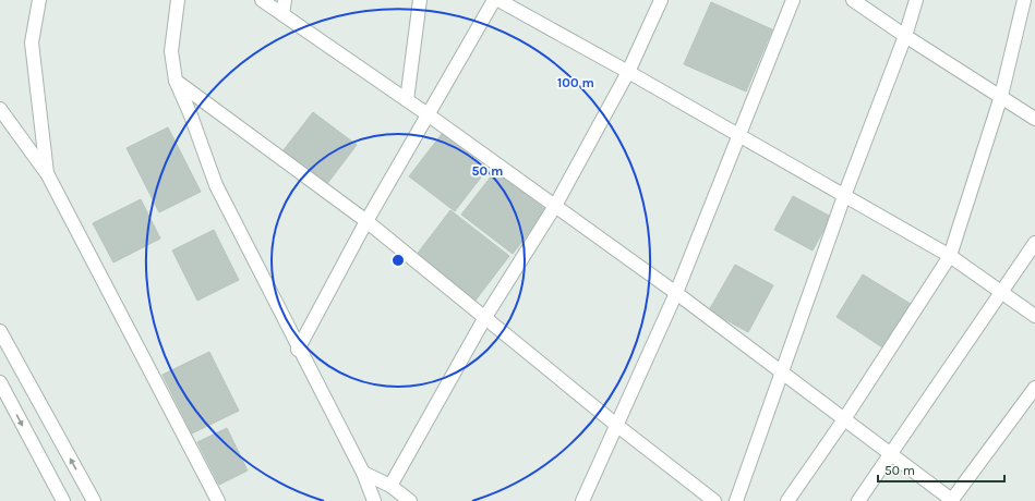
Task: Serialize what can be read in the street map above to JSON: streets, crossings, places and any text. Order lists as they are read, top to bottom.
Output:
{
  "scale_bar": "50 m",
  "rings": ["100 m", "50 m"]
}
